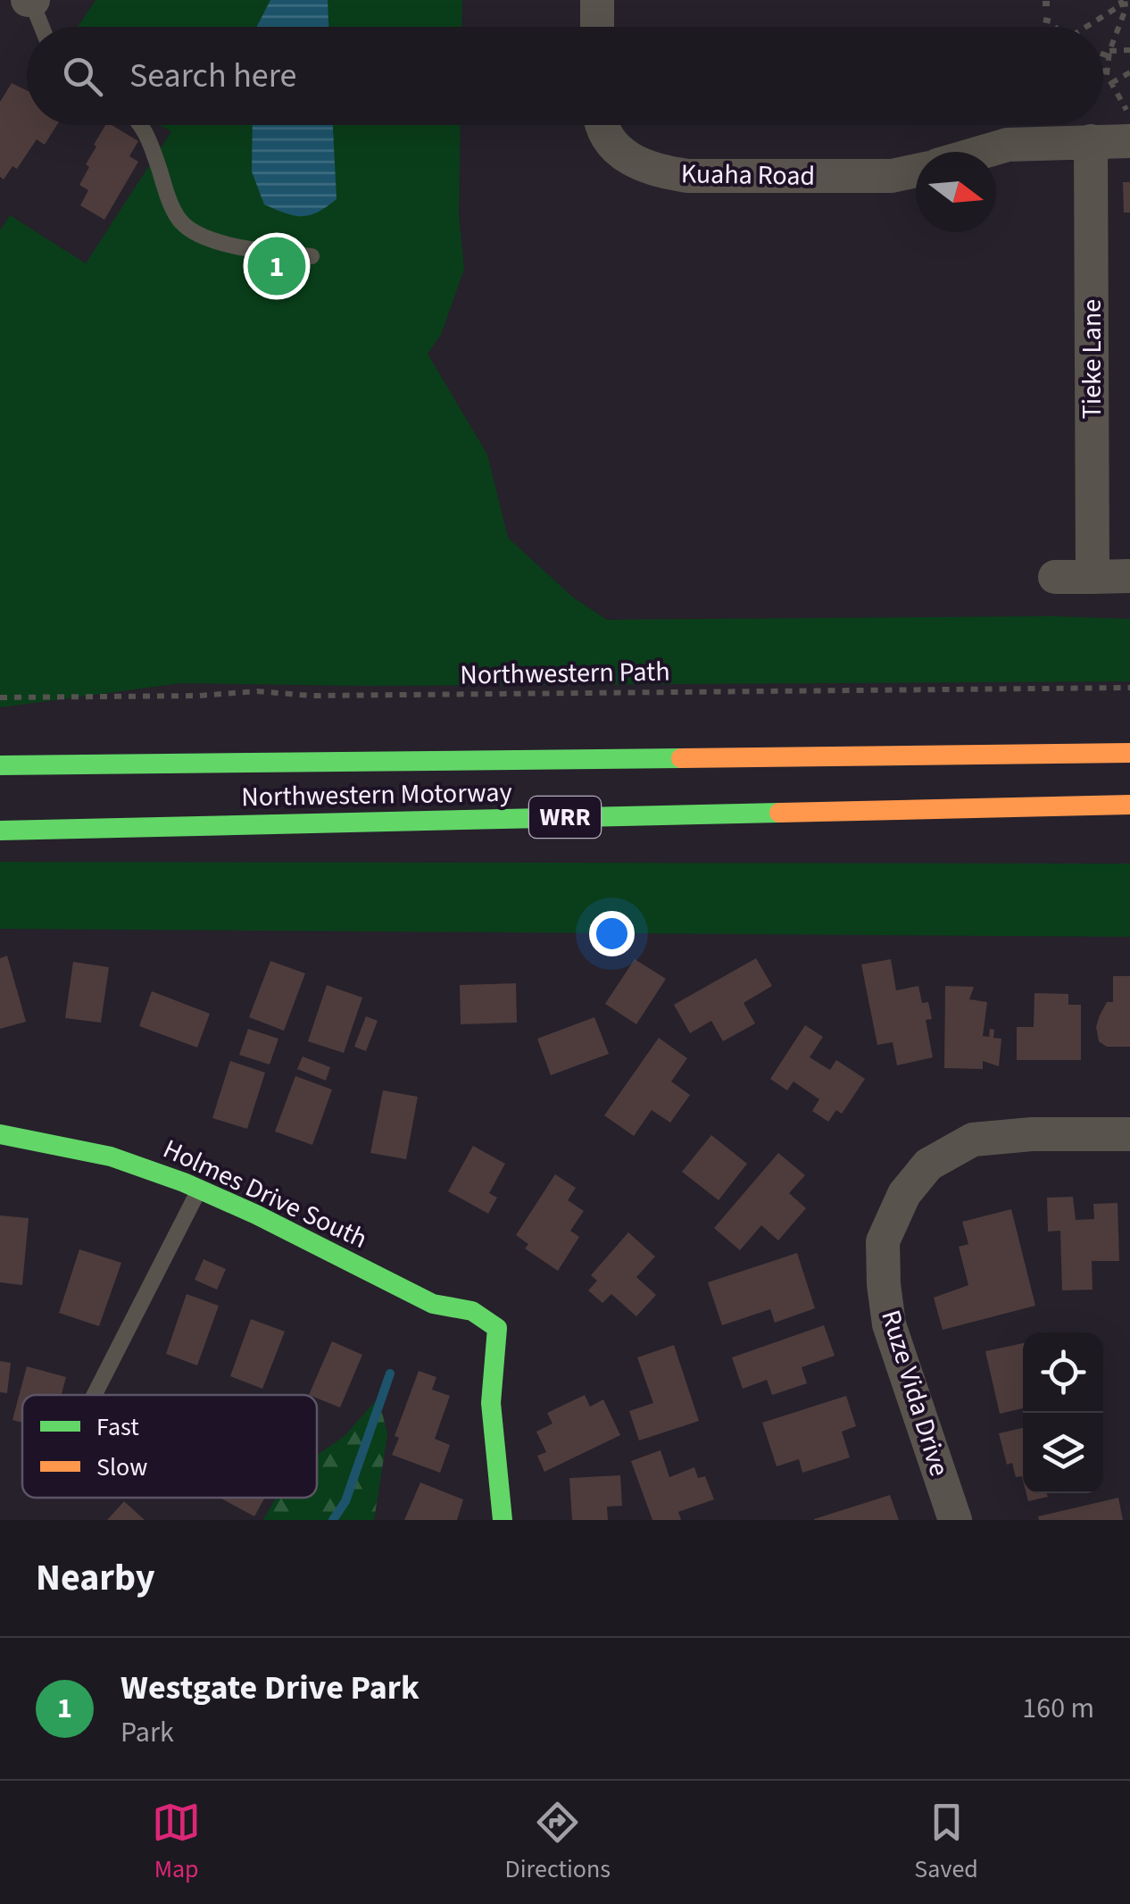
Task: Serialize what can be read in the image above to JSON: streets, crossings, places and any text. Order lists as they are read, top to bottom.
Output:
{
  "streets": {
    "main road": ["Northwestern Motorway", "WRR", "Holmes Drive South"],
    "street": ["Kuaha Road", "Tieke Lane", "Ruze Vida Drive"],
    "path": ["Northwestern Path"]
  },
  "legend": ["Fast", "Slow"],
  "north": "right",
  "page": {
    "search": "Search here",
    "pins": "1",
    "heading": "Nearby",
    "list": [
      {
        "mark": "1",
        "name": "Westgate Drive Park",
        "note": "Park",
        "value": "160 m"
      }
    ],
    "nav": ["Map", "Directions", "Saved"]
  }
}
